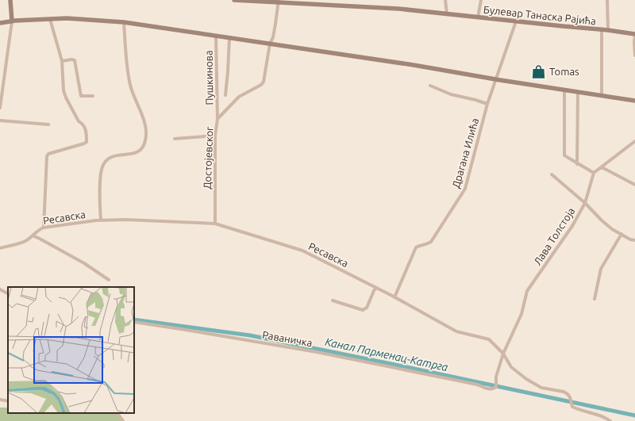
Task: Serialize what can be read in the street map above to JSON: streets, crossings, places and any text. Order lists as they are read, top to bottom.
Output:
{
  "streets": {
    "street": [
      "Булевар Танаска Рајића",
      "Пушкинова",
      "Драгана Илића",
      "Достојевског",
      "Ресавска",
      "Лава Толстоја",
      "Раваничка"
    ]
  },
  "crossings": [
    ["Булевар Танаска Рајића", "Достојевског"],
    ["Пушкинова", "Достојевског"],
    ["Драгана Илића", "Ресавска"],
    ["Достојевског", "Ресавска"],
    ["Ресавска", "Лава Толстоја"],
    ["Ресавска", "Раваничка"],
    ["Лава Толстоја", "Раваничка"]
  ],
  "water": ["Канал Парменац-Катрга"],
  "places": {
    "shop": ["Tomas"]
  }
}
